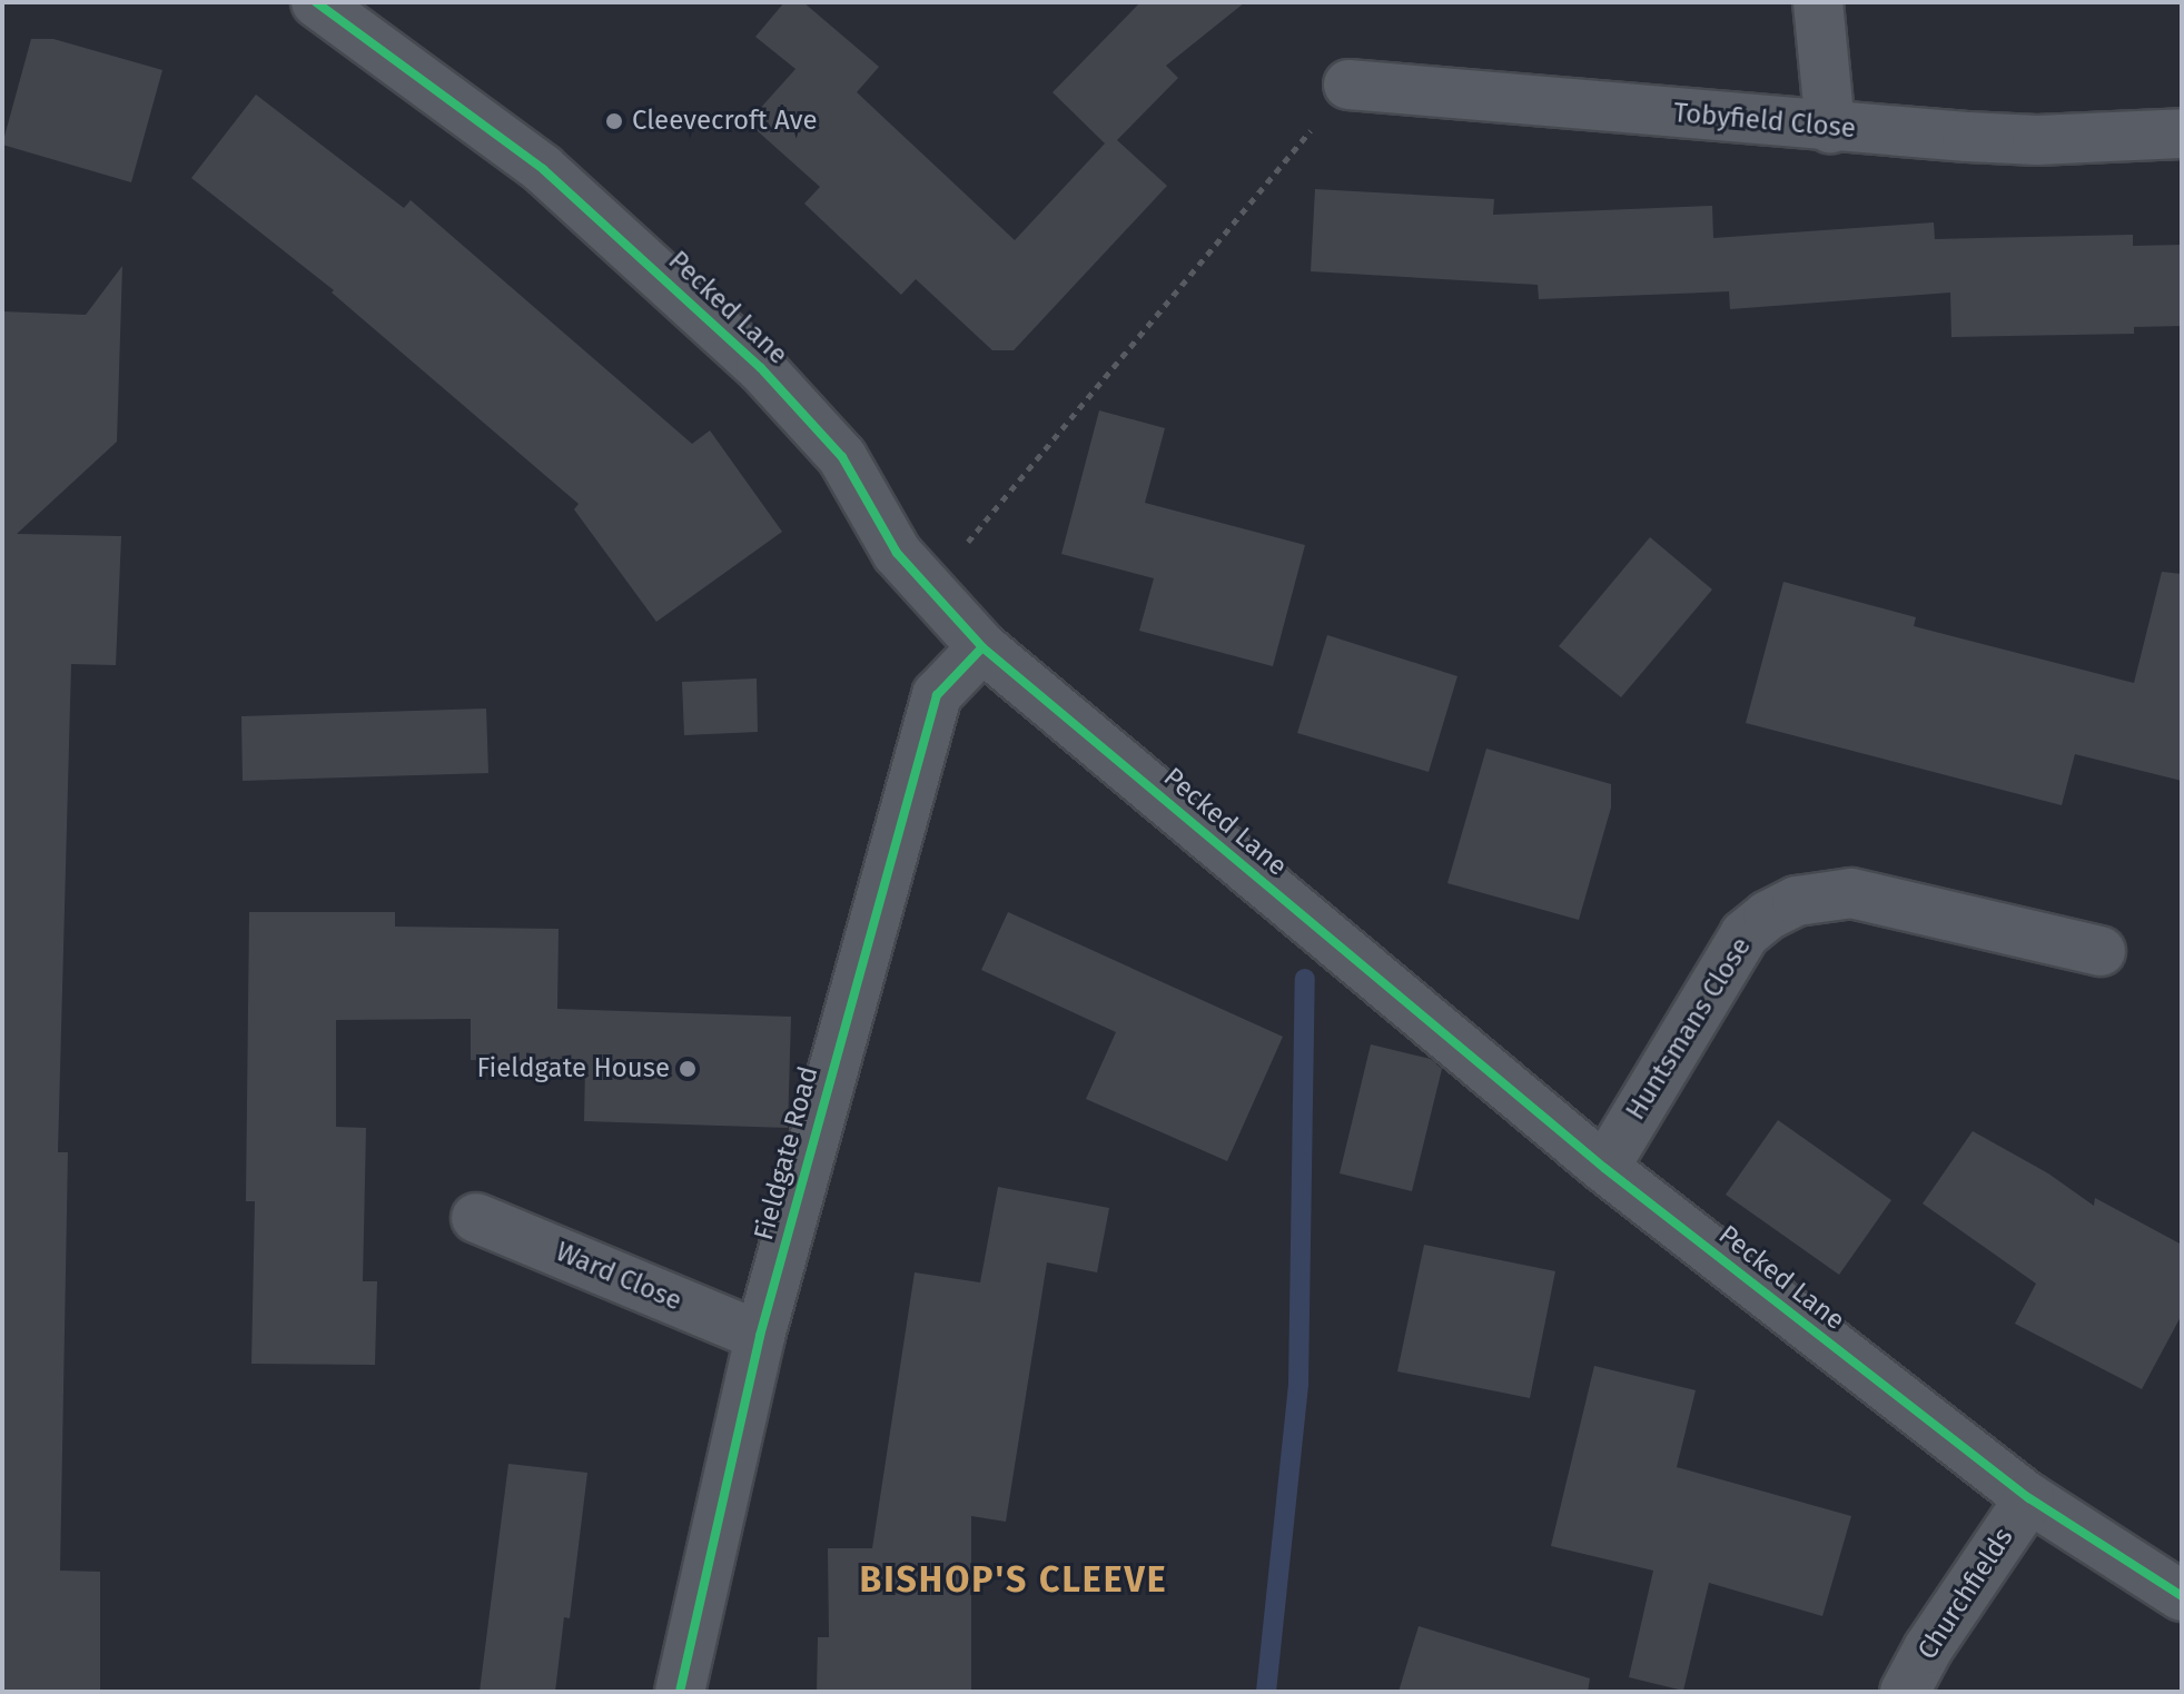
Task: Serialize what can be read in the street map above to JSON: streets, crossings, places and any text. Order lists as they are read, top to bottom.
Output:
{
  "streets": {
    "street": [
      "Tobyfield Close",
      "Pecked Lane",
      "Huntsmans Close",
      "Fieldgate Road",
      "Ward Close",
      "Churchfields"
    ]
  },
  "crossings": [
    ["Pecked Lane", "Huntsmans Close"],
    ["Pecked Lane", "Fieldgate Road"],
    ["Pecked Lane", "Churchfields"],
    ["Fieldgate Road", "Ward Close"]
  ],
  "districts": ["BISHOP'S CLEEVE"],
  "places": ["Cleevecroft Ave", "Fieldgate House"]
}
